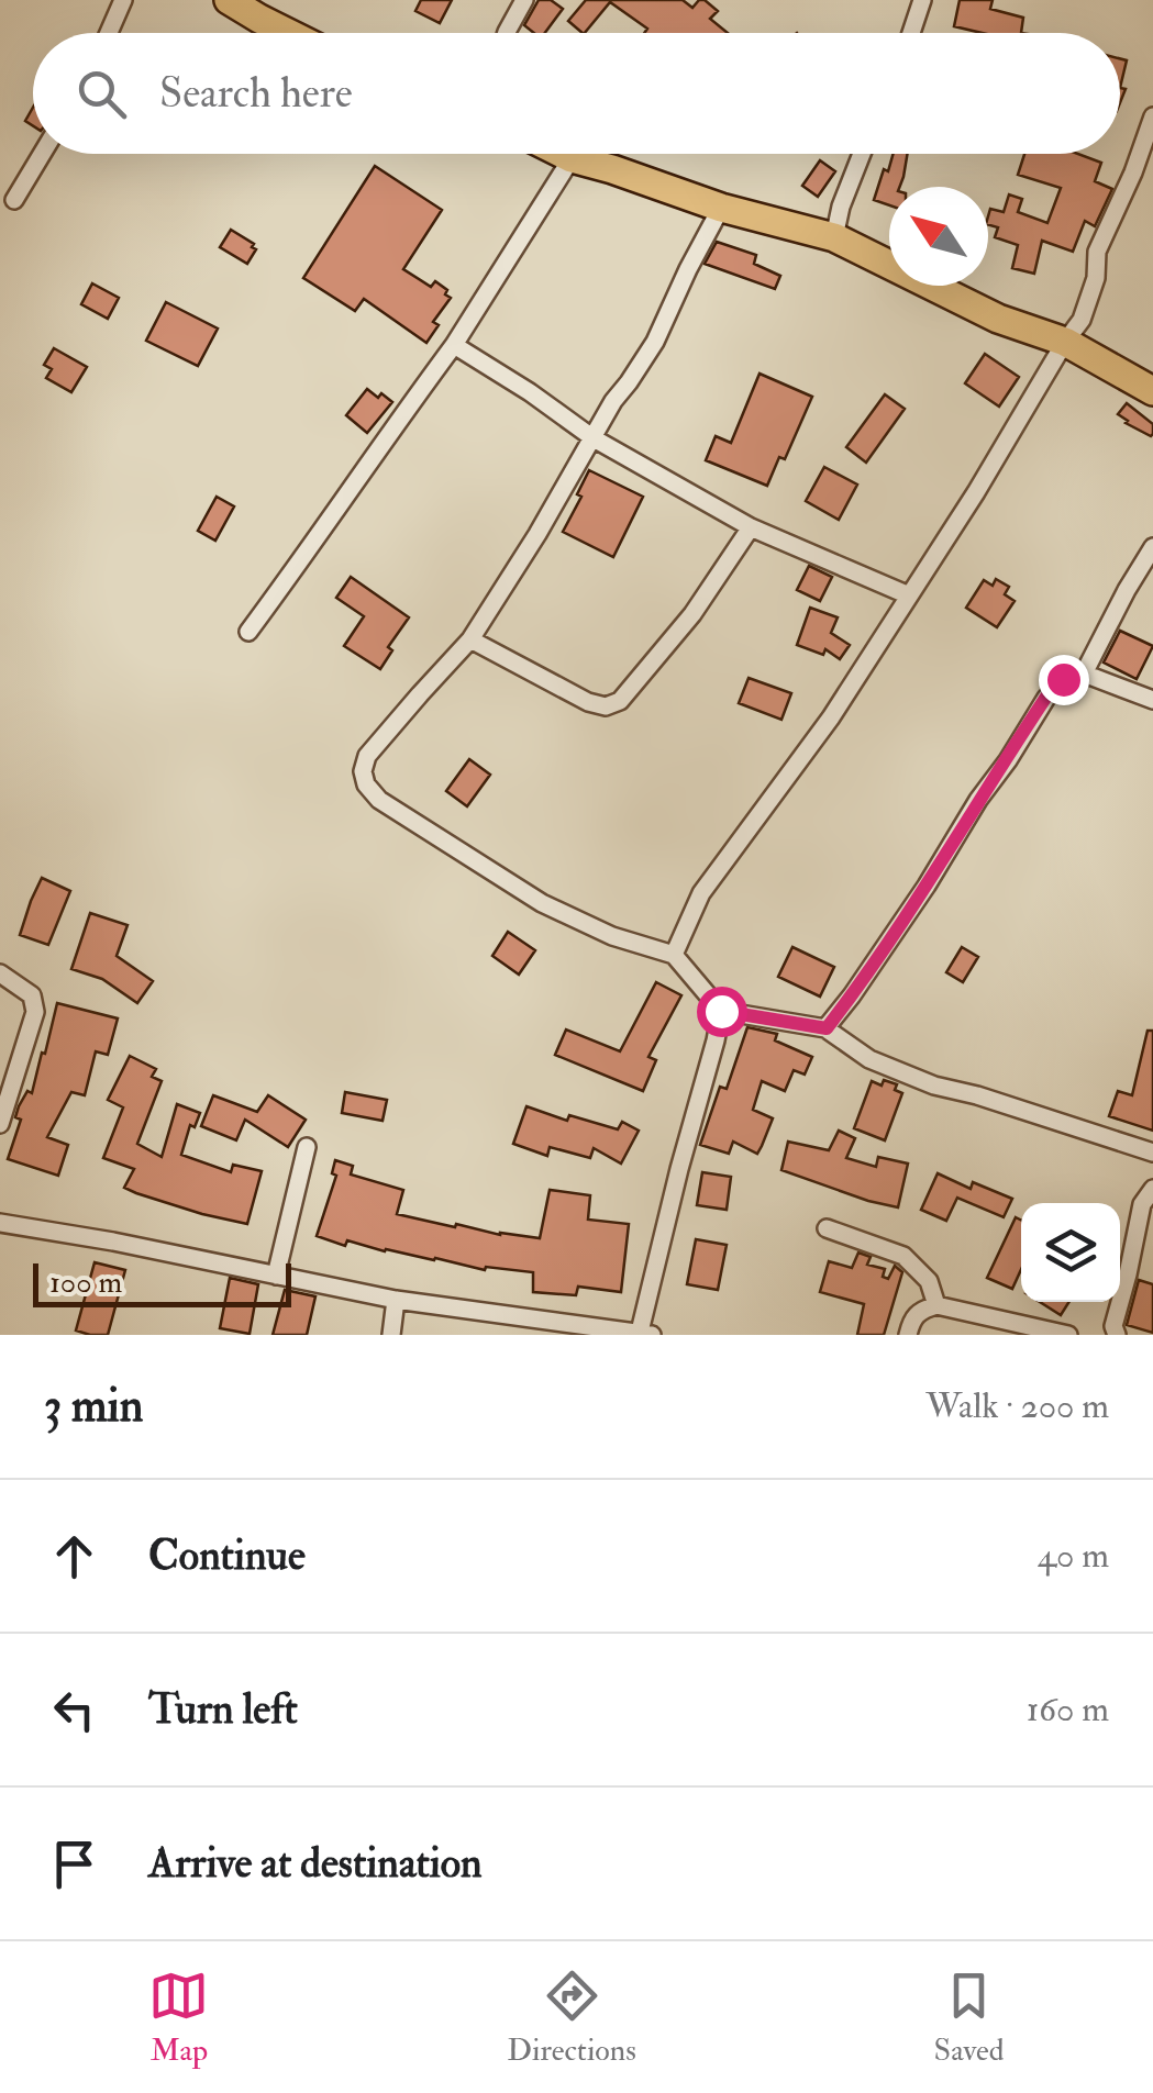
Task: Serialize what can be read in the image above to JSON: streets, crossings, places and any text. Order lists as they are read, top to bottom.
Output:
{
  "scale_bar": "100 m",
  "north": "top left",
  "page": {
    "search": "Search here",
    "scale": "100 m",
    "heading": ["3 min", "Walk · 200 m"],
    "list": [
      ["Continue", "40 m"],
      ["Turn left", "160 m"],
      "Arrive at destination"
    ],
    "nav": ["Map", "Directions", "Saved"]
  }
}
